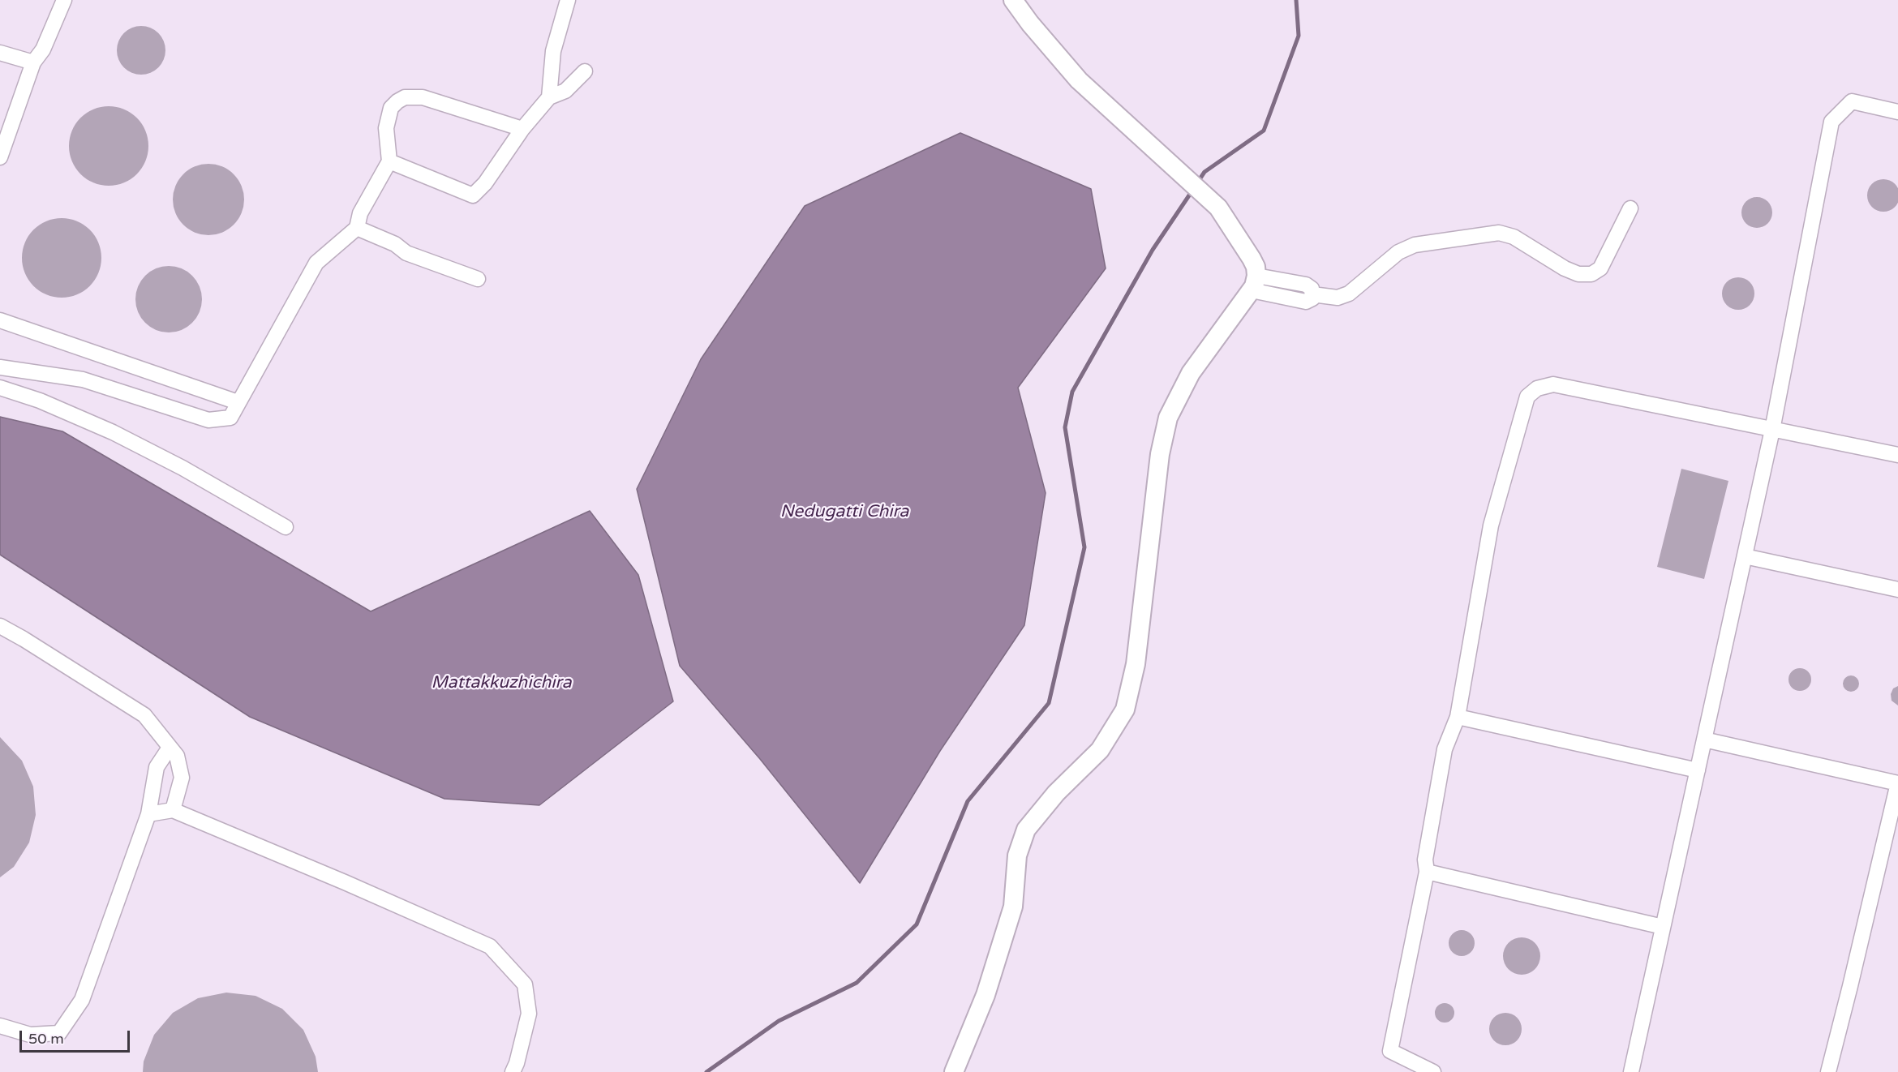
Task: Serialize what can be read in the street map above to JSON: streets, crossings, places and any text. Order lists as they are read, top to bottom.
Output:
{
  "water": ["Nedugatti Chira", "Mattakkuzhichira"],
  "scale_bar": "50 m"
}
